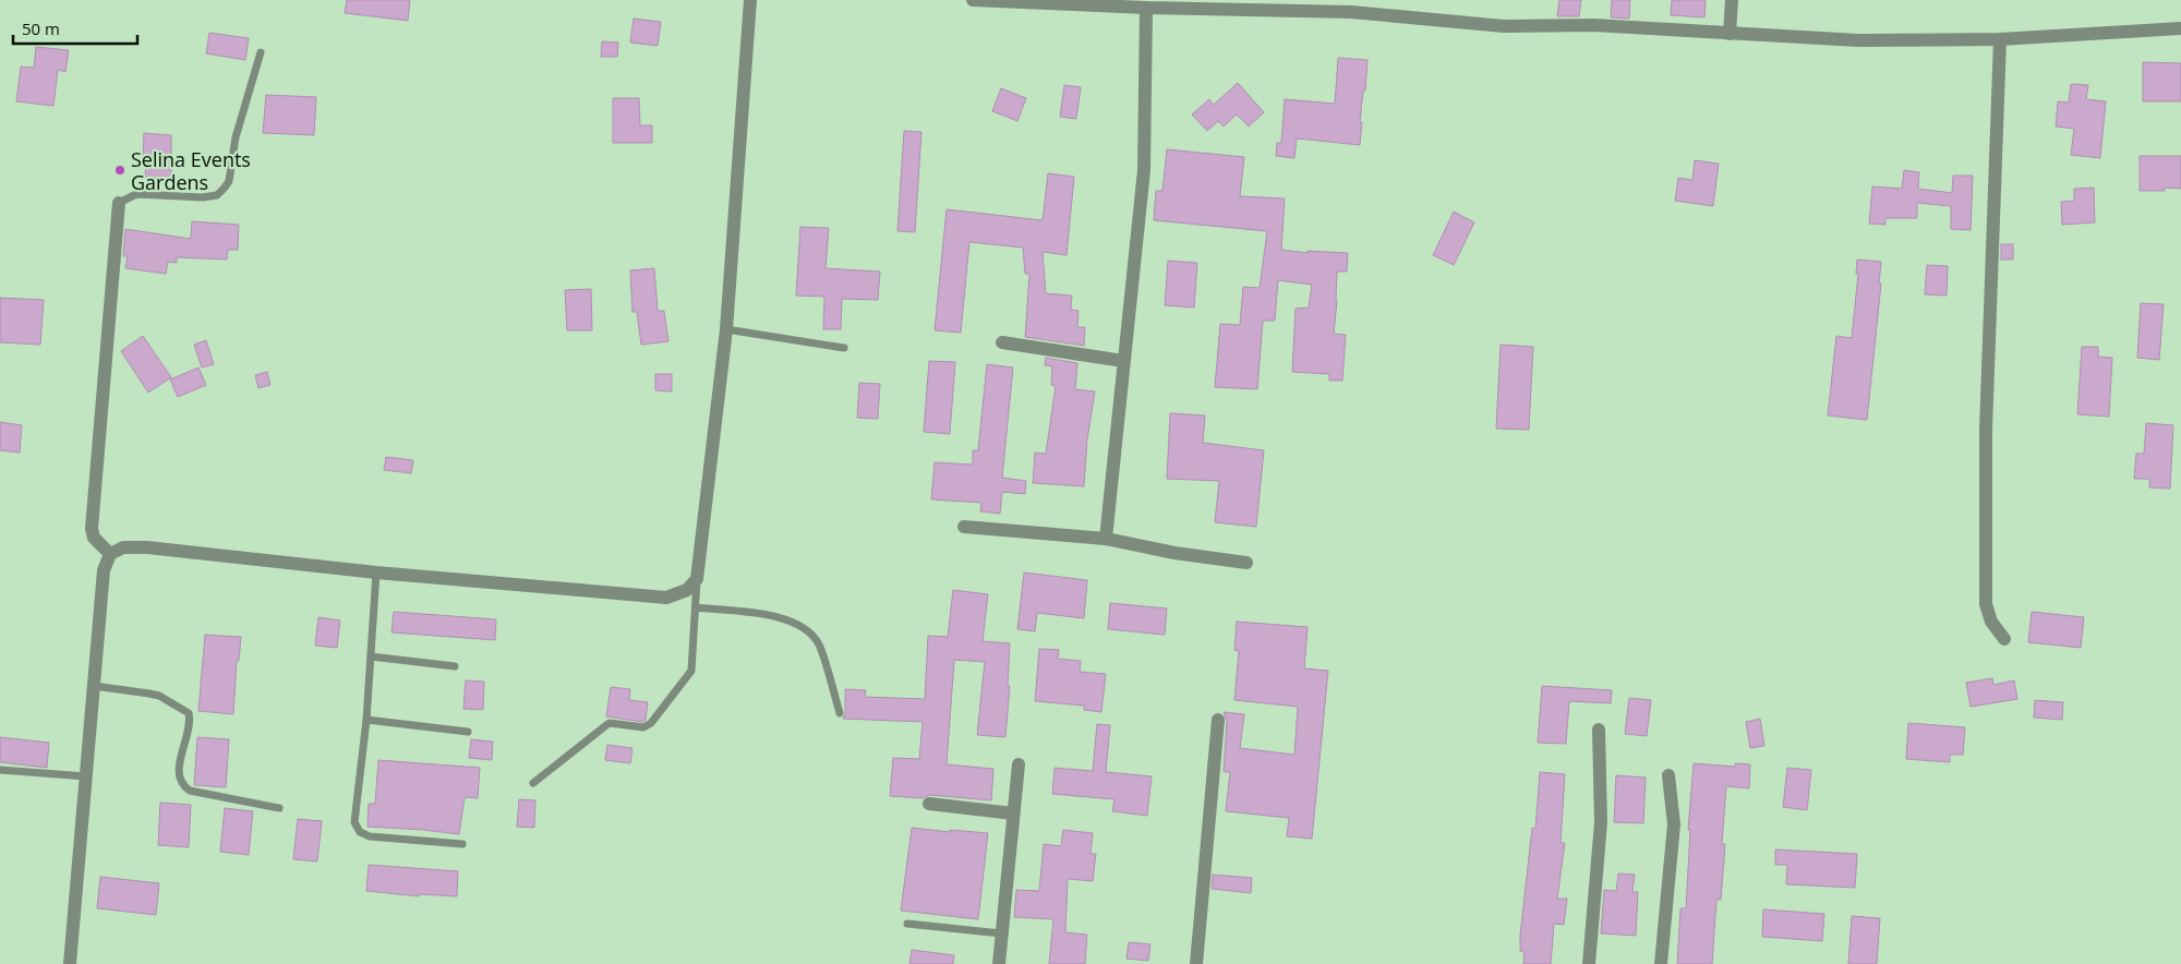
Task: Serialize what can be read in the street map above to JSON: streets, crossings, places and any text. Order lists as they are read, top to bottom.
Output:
{
  "places": ["Selina Events Gardens"],
  "scale_bar": "50 m"
}
